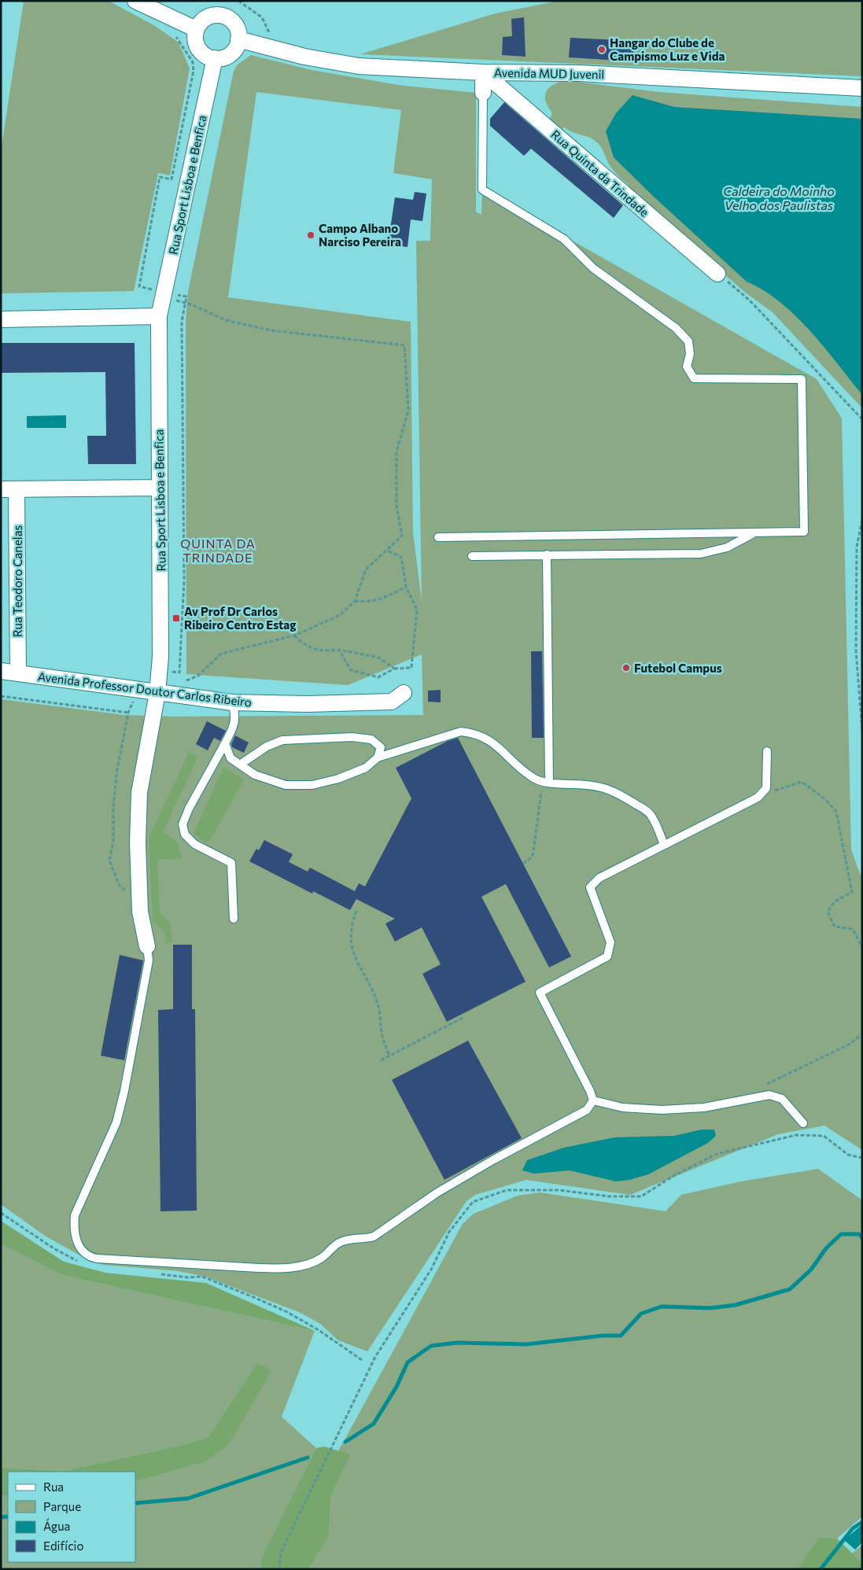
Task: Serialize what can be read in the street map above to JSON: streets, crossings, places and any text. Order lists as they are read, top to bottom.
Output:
{
  "streets": {
    "street": [
      "Avenida MUD Juvenil",
      "Rua Quinta da Trindade",
      "Rua Sport Lisboa e Benfica",
      "Rua Teodoro Canelas",
      "Avenida Professor Doutor Carlos Ribeiro"
    ]
  },
  "crossings": [
    ["Avenida MUD Juvenil", "Rua Quinta da Trindade"],
    ["Avenida MUD Juvenil", "Rua Sport Lisboa e Benfica"],
    ["Rua Sport Lisboa e Benfica", "Avenida Professor Doutor Carlos Ribeiro"],
    ["Rua Teodoro Canelas", "Avenida Professor Doutor Carlos Ribeiro"]
  ],
  "districts": ["QUINTA DA TRINDADE"],
  "water": ["Caldeira do Moinho Velho dos Paulistas"],
  "places": {
    "other": ["Hangar do Clube de Campismo Luz e Vida", "Campo Albano Narciso Pereira", "Futebol Campus"],
    "transit": ["Av Prof Dr Carlos Ribeiro Centro Estag"]
  },
  "legend": [
    "Rua",
    "Parque",
    "Água",
    "Edifício"
  ]
}
